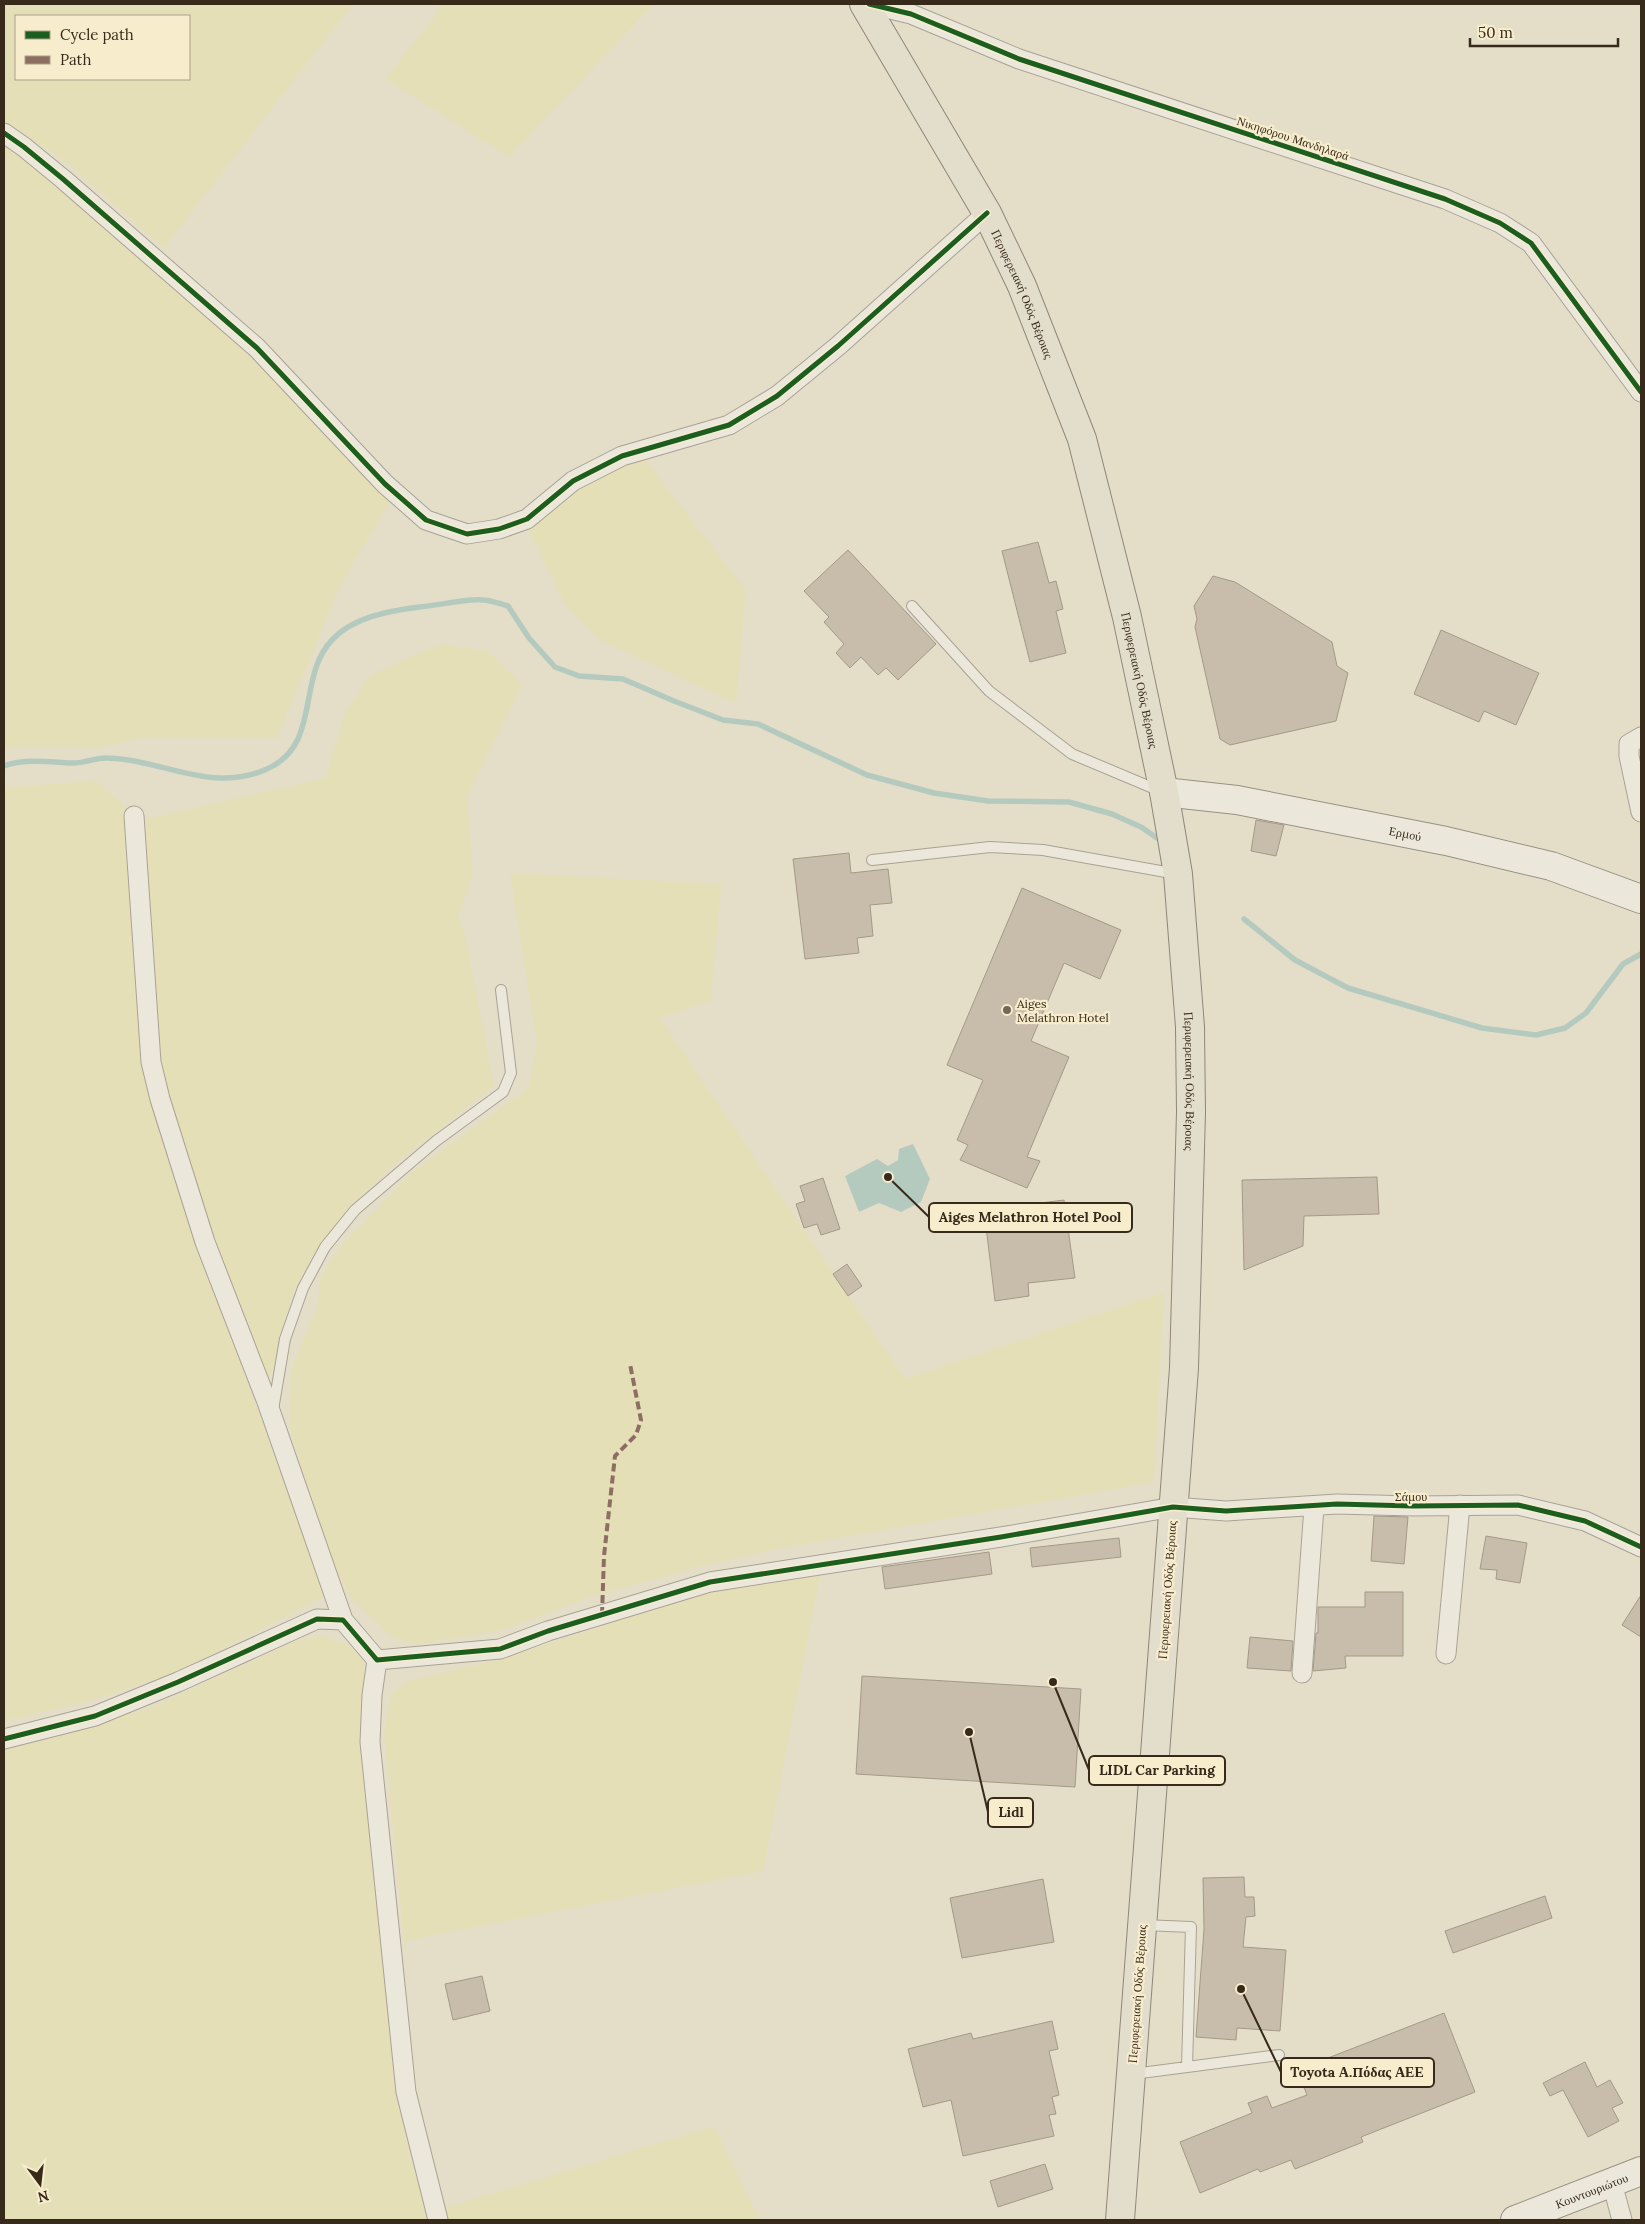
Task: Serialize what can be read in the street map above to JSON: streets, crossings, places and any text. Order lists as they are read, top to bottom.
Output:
{
  "streets": {
    "main road": ["Περιφερειακή Οδός Βέροιας"],
    "street": [
      "Νικηφόρου Μανδηλαρά",
      "Ερμού",
      "Σάμου",
      "Κουντουριώτου"
    ]
  },
  "crossings": [
    ["Περιφερειακή Οδός Βέροιας", "Ερμού"],
    ["Περιφερειακή Οδός Βέροιας", "Σάμου"]
  ],
  "places": [
    "Aiges Melathron Hotel",
    "Aiges Melathron Hotel Pool",
    "LIDL Car Parking",
    "Lidl",
    "Toyota Α.Πόδας ΑΕΕ"
  ],
  "legend": ["Cycle path", "Path"],
  "scale_bar": "50 m",
  "north": "bottom"
}
